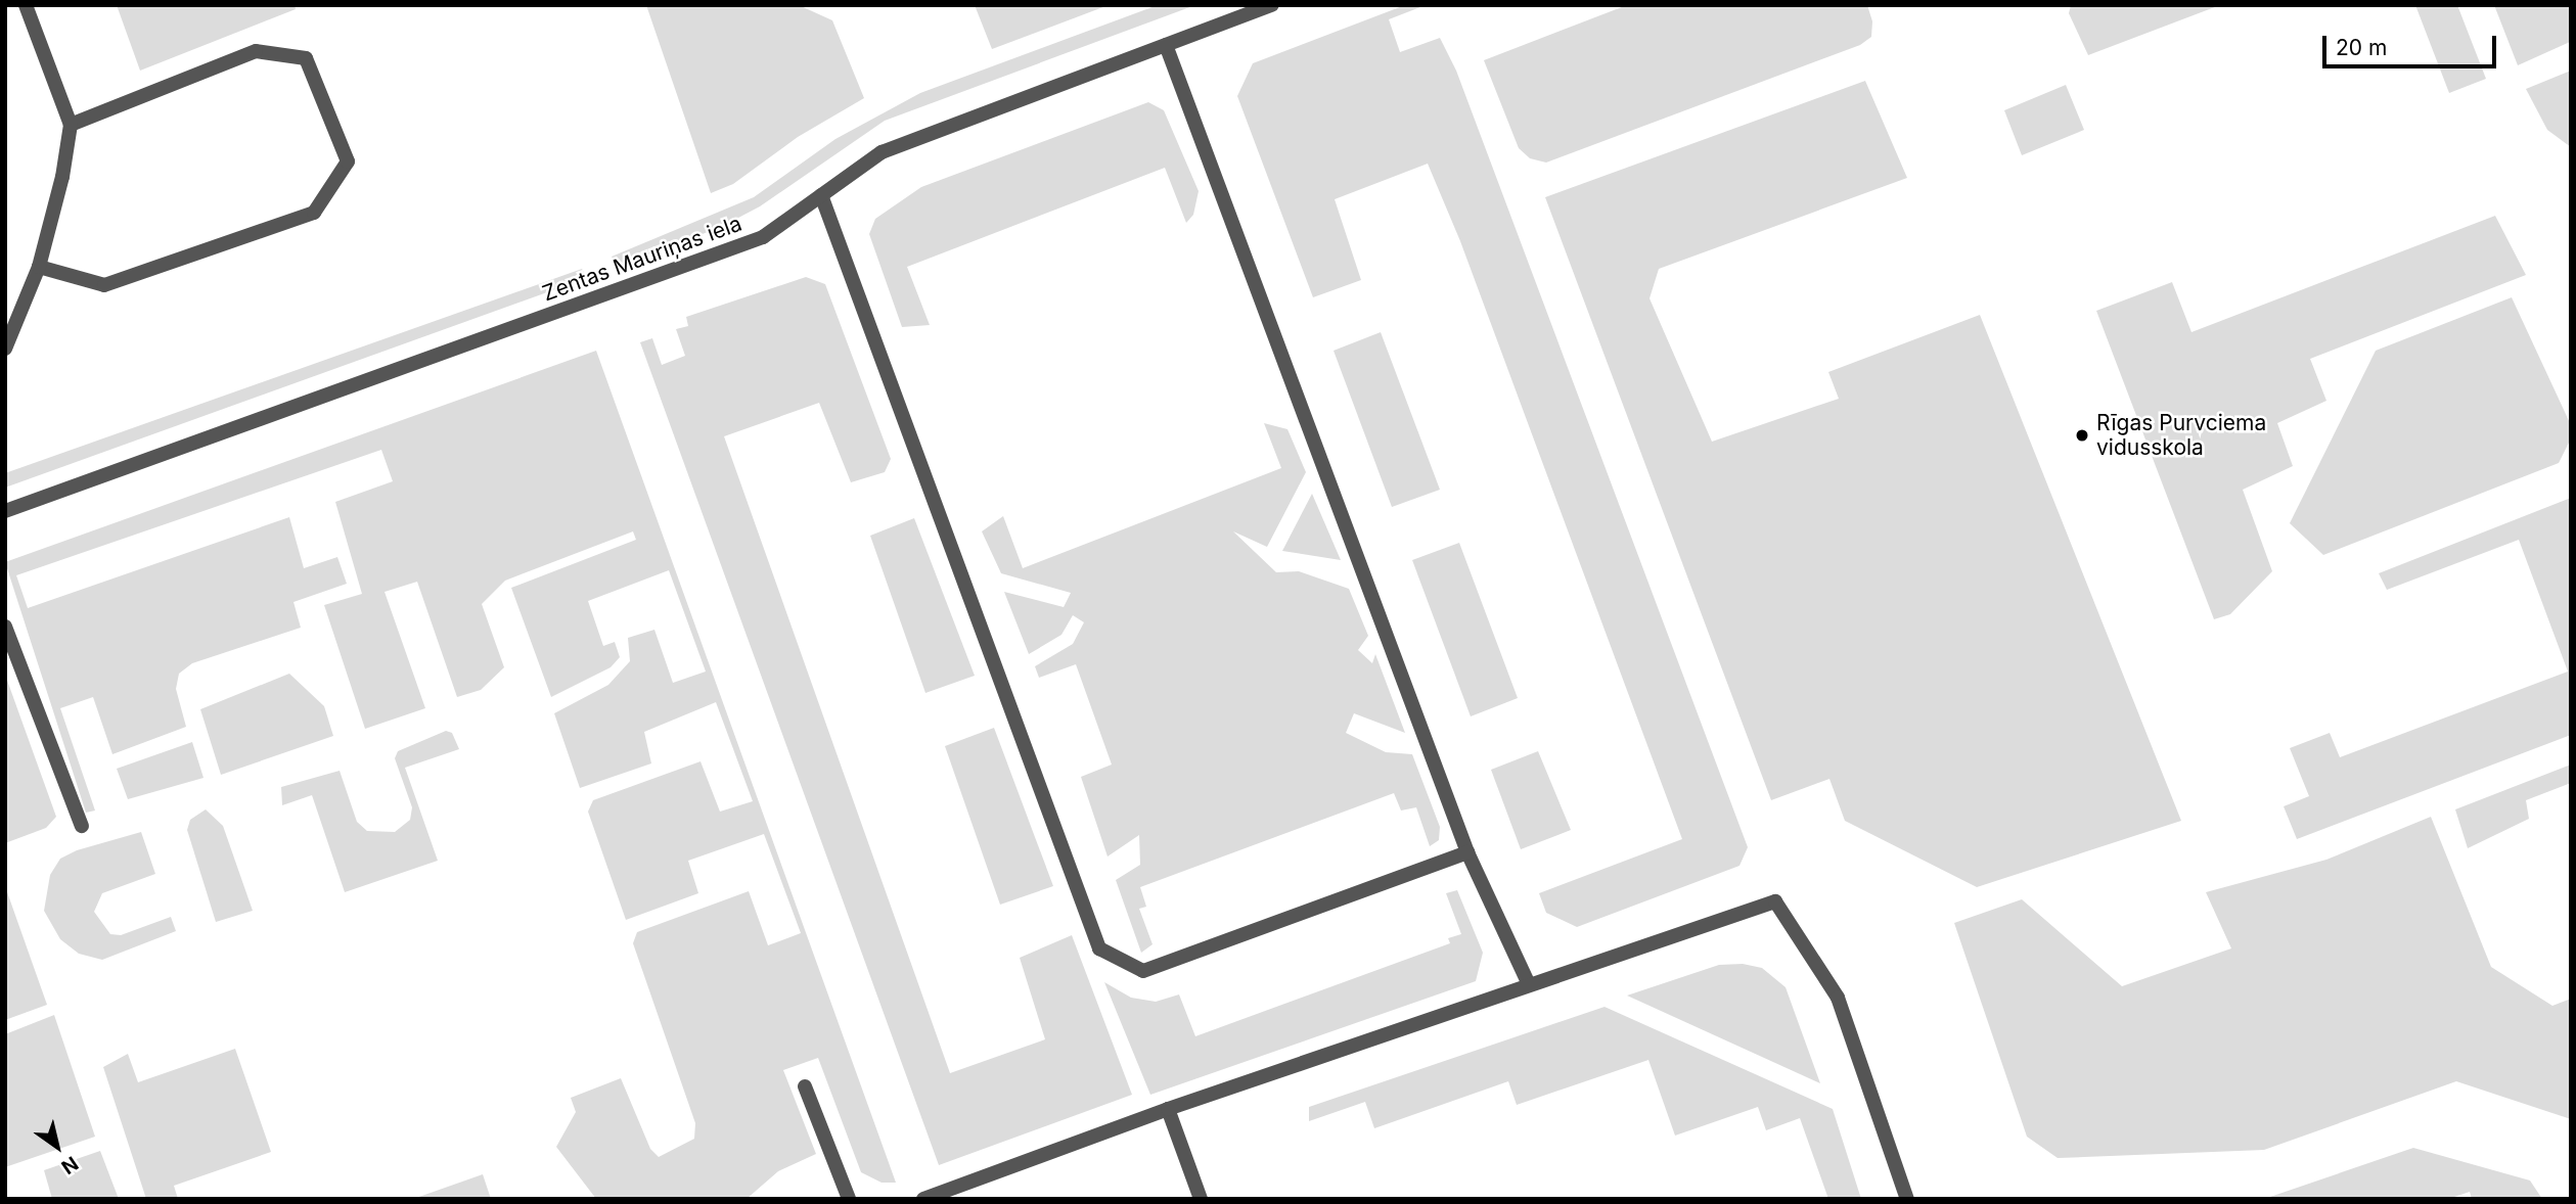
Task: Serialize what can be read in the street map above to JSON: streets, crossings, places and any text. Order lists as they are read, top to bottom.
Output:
{
  "streets": {
    "street": ["Zentas Mauriņas iela"]
  },
  "places": ["Rīgas Purvciema vidusskola"],
  "scale_bar": "20 m",
  "north": "bottom right"
}
